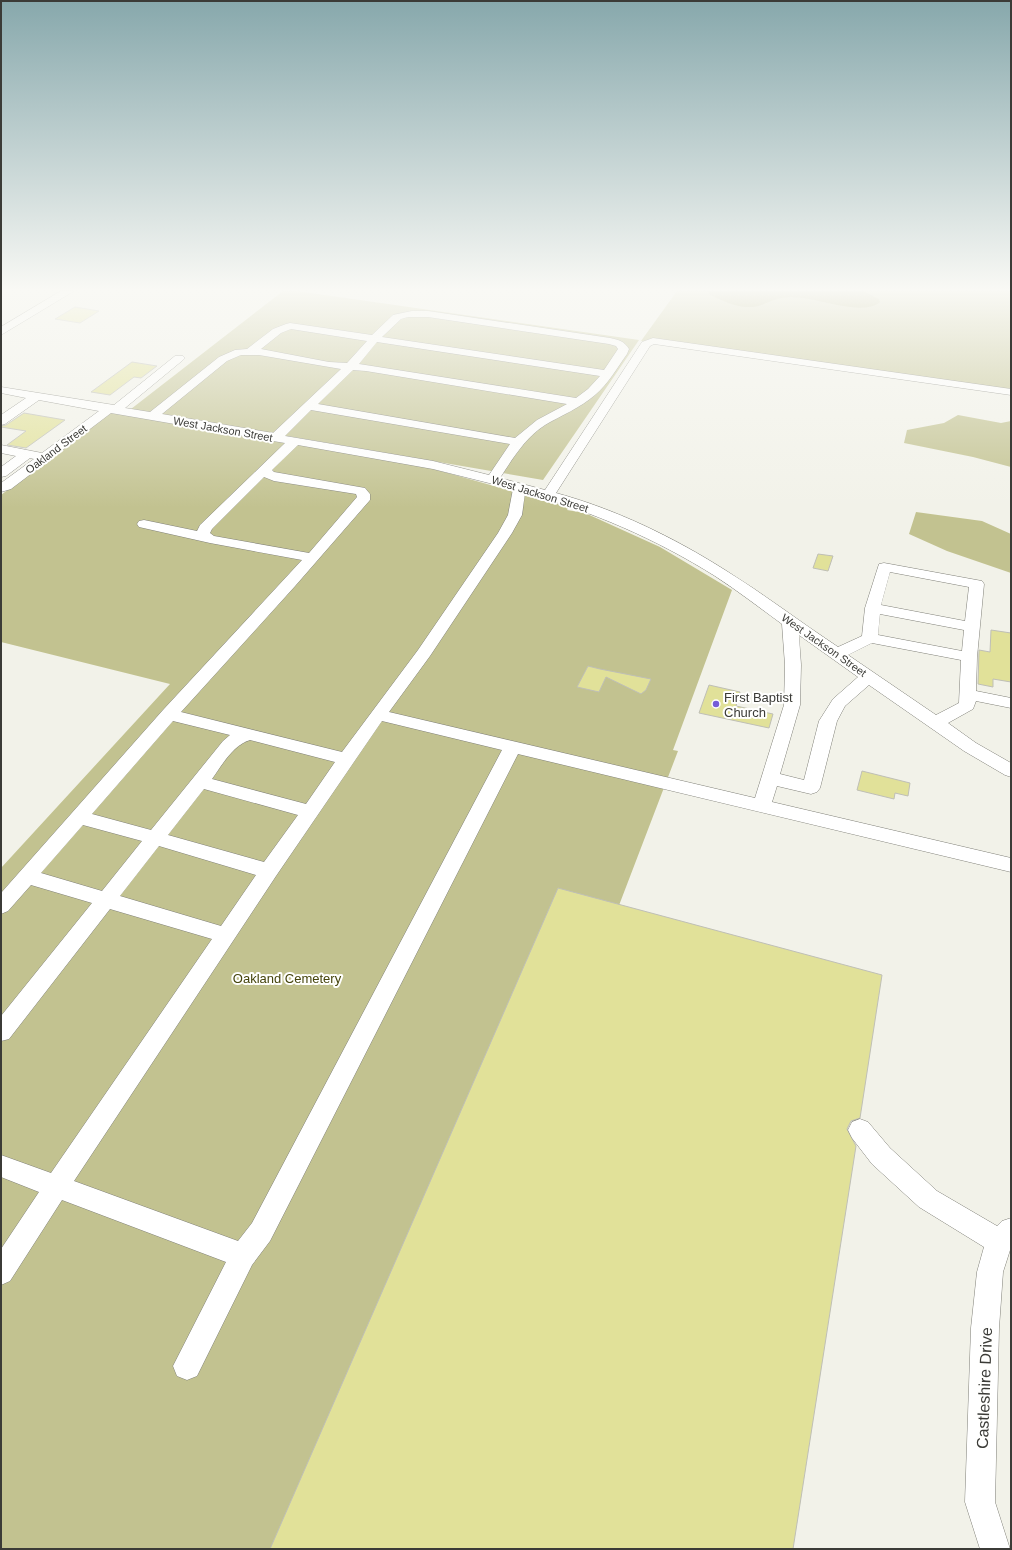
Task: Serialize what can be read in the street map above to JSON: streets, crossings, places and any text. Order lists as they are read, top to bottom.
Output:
{
  "streets": {
    "street": ["West Jackson Street", "Oakland Street", "Castleshire Drive"]
  },
  "crossings": [
    ["West Jackson Street", "Oakland Street"]
  ],
  "parks": ["Oakland Cemetery"],
  "places": ["First Baptist Church"]
}
